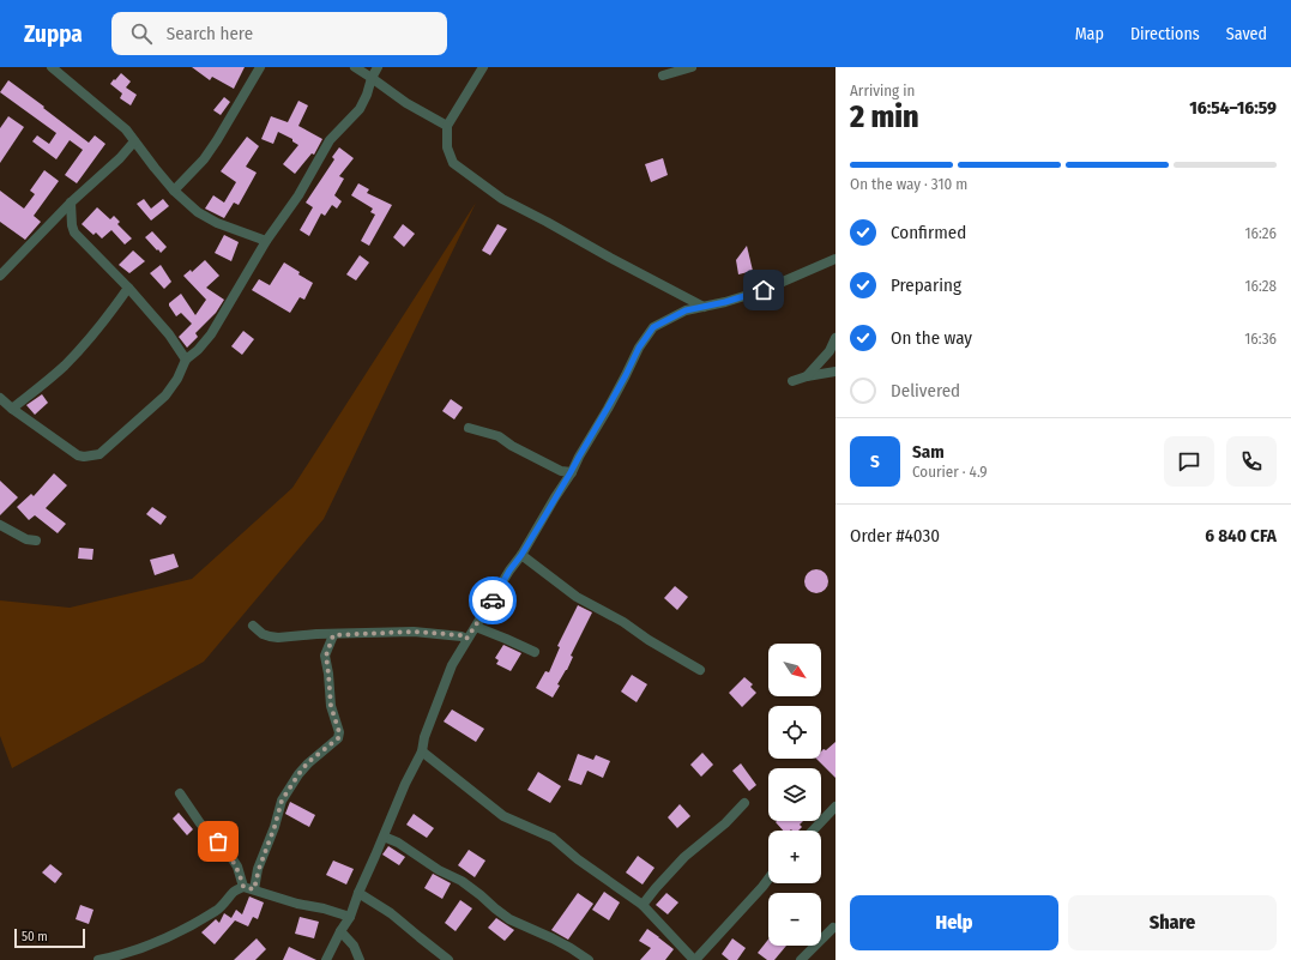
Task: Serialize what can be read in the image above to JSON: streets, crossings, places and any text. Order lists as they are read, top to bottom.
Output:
{
  "scale_bar": "50 m",
  "north": "bottom right",
  "page": {
    "header": "Zuppa",
    "search": "Search here",
    "nav": ["Map", "Directions", "Saved"],
    "heading": ["2 min", "Arriving in", "16:54–16:59"],
    "panel": [
      "Sam",
      "Courier · 4.9",
      "Order #4030",
      "6 840 CFA"
    ],
    "bar": "On the way · 310 m",
    "list": [
      ["Confirmed", "16:26"],
      ["Preparing", "16:28"],
      ["On the way", "16:36"],
      "Delivered"
    ],
    "round": "S",
    "map_buttons": ["+", "−"],
    "buttons": ["Help", "Share"],
    "scale": "50 m"
  }
}
